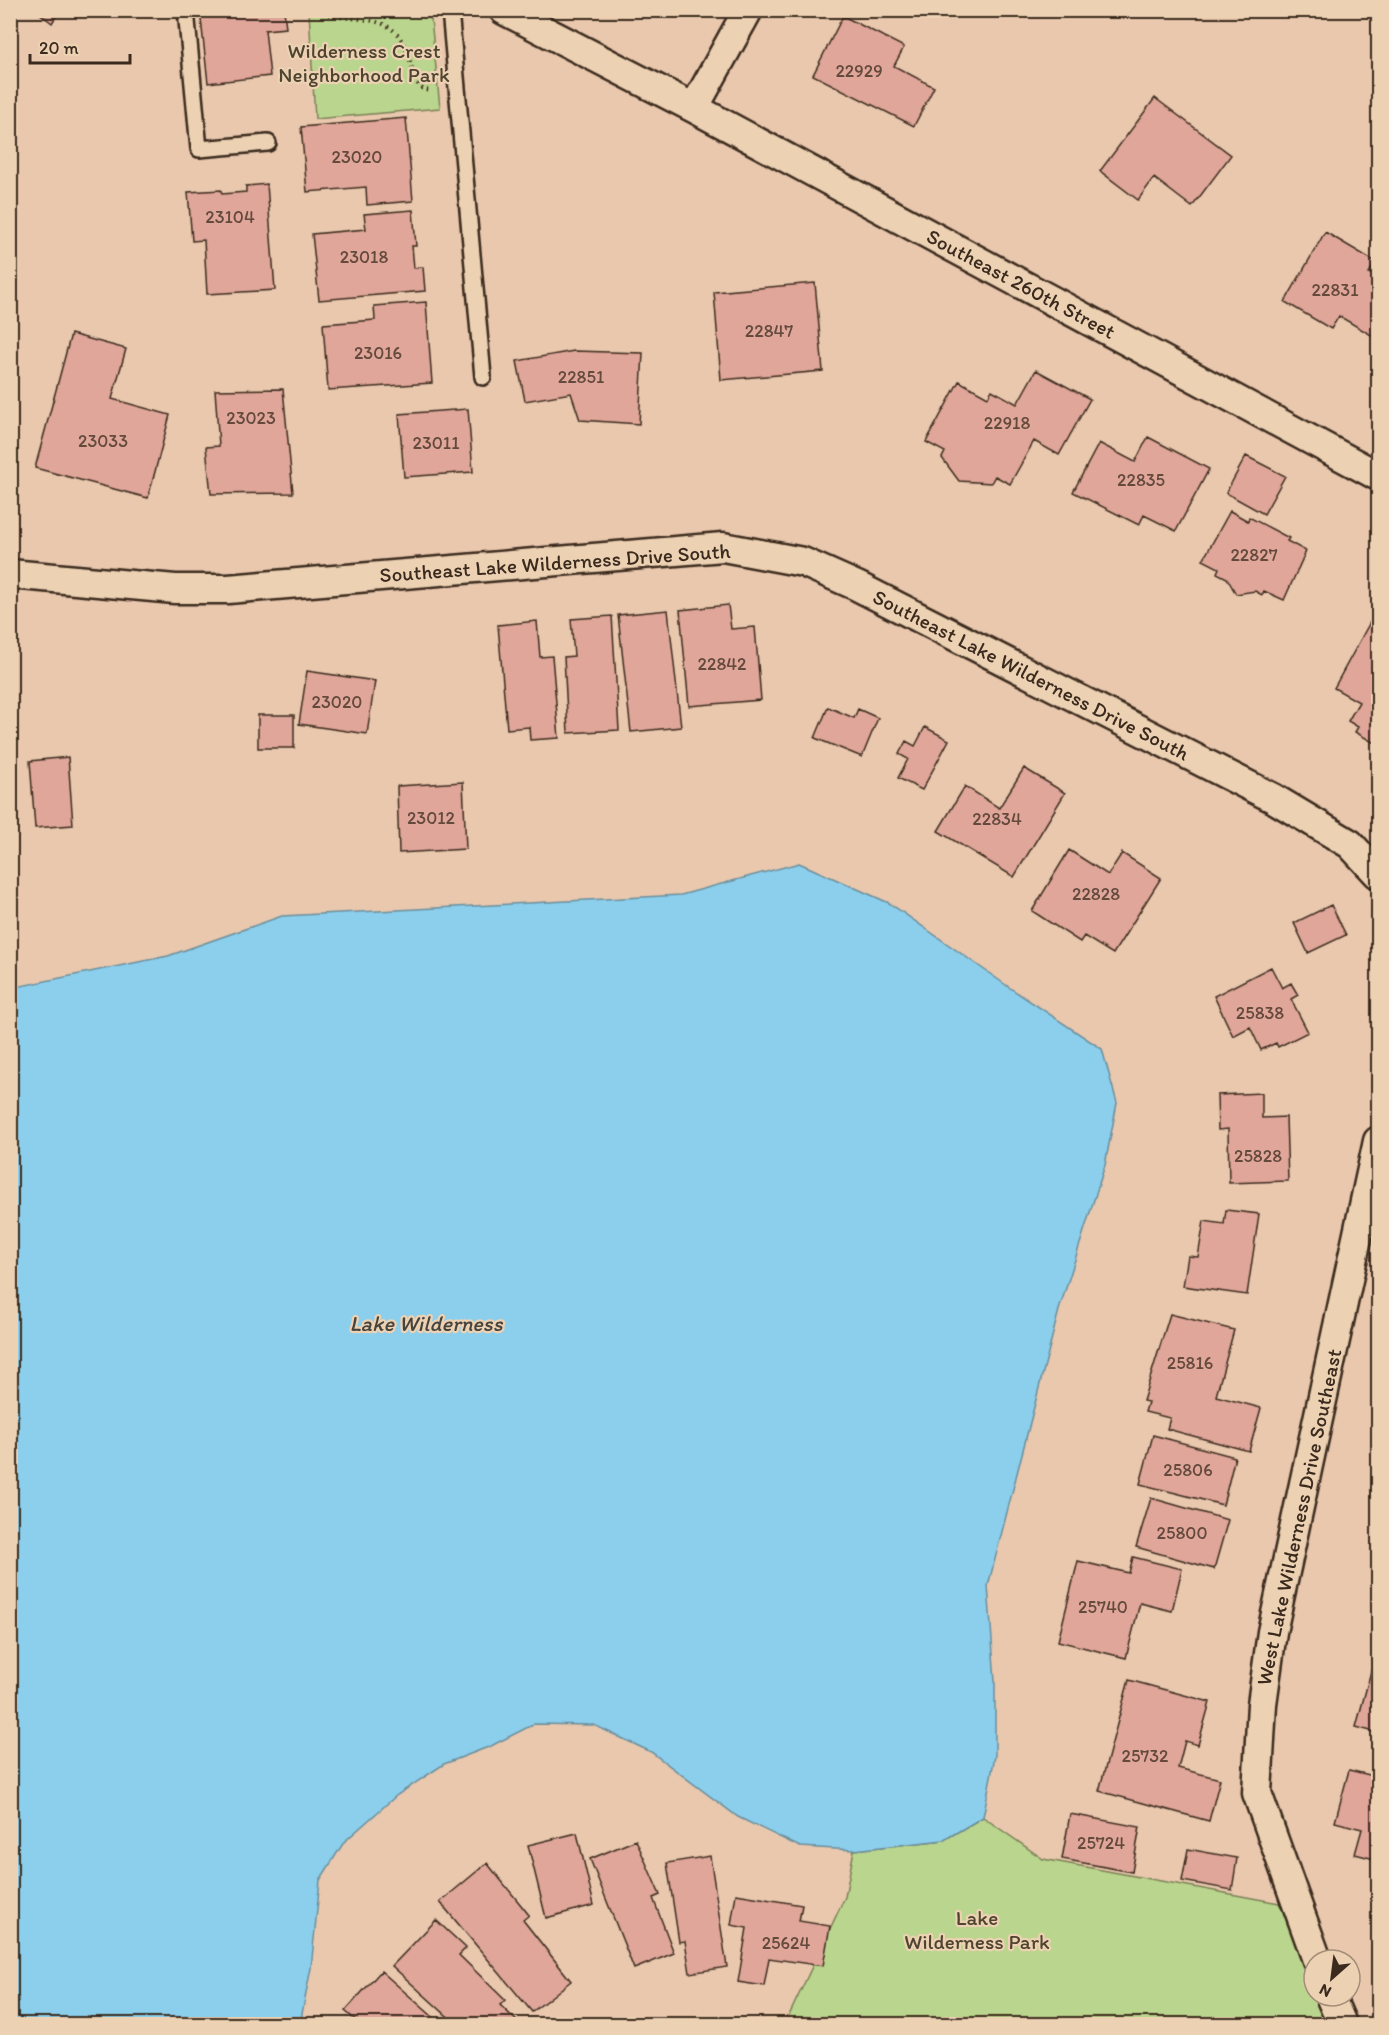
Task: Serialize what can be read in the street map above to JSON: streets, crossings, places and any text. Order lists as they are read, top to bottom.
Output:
{
  "streets": {
    "street": ["Southeast 260th Street", "Southeast Lake Wilderness Drive South", "West Lake Wilderness Drive Southeast"]
  },
  "water": ["Lake Wilderness"],
  "parks": ["Wilderness Crest Neighborhood Park", "Lake Wilderness Park"],
  "house_numbers": [
    "22929",
    "23020",
    "23104",
    "23018",
    "22831",
    "22847",
    "23016",
    "22851",
    "23023",
    "22918",
    "23033",
    "23011",
    "22835",
    "22827",
    "22842",
    "23020",
    "23012",
    "22834",
    "22828",
    "25838",
    "25828",
    "25816",
    "25806",
    "25800",
    "25740",
    "25732",
    "25724",
    "25624"
  ],
  "scale_bar": "20 m",
  "north": "bottom left"
}
